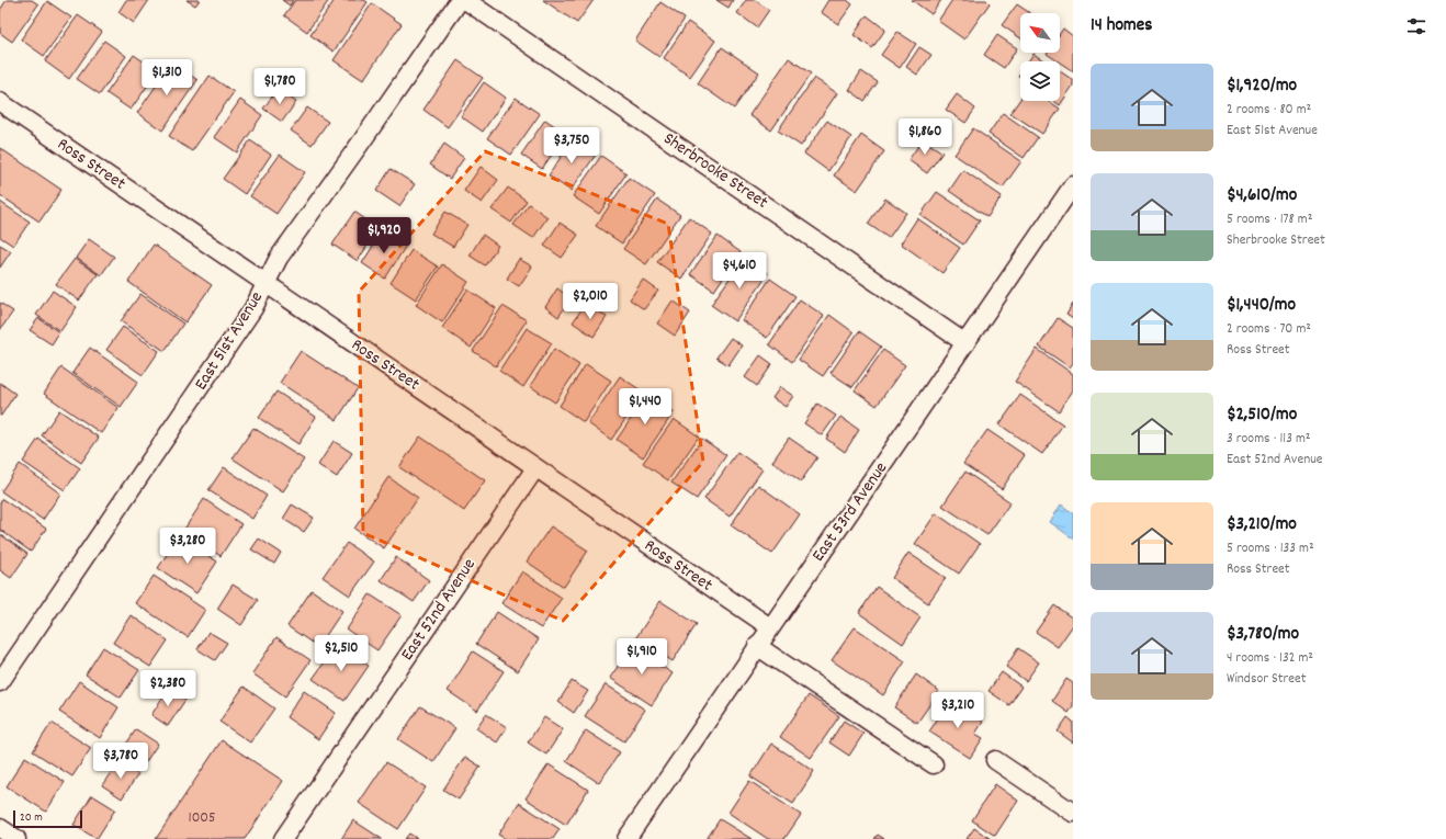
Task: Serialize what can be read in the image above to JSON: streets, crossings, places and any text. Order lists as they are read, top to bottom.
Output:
{
  "streets": {
    "street": [
      "Ross Street",
      "Sherbrooke Street",
      "East 51st Avenue",
      "East 53rd Avenue",
      "East 52nd Avenue"
    ]
  },
  "crossings": [
    ["Ross Street", "East 51st Avenue"],
    ["Ross Street", "East 53rd Avenue"],
    ["Ross Street", "East 52nd Avenue"],
    ["Sherbrooke Street", "East 53rd Avenue"]
  ],
  "house_numbers": ["1005"],
  "scale_bar": "20 m",
  "north": "top left",
  "page": {
    "heading": "14 homes",
    "list": [
      {
        "name": "$1,920/mo",
        "note": "2 rooms · 80 m² · East 51st Avenue"
      },
      {
        "name": "$4,610/mo",
        "note": "5 rooms · 178 m² · Sherbrooke Street"
      },
      {
        "name": "$1,440/mo",
        "note": "2 rooms · 70 m² · Ross Street"
      },
      {
        "name": "$2,510/mo",
        "note": "3 rooms · 113 m² · East 52nd Avenue"
      },
      {
        "name": "$3,210/mo",
        "note": "5 rooms · 133 m² · Ross Street"
      },
      {
        "name": "$3,780/mo",
        "note": "4 rooms · 132 m² · Windsor Street"
      }
    ],
    "price": [
      "$1,310",
      "$1,780",
      "$1,860",
      "$3,750",
      "$1,920",
      "$4,610",
      "$2,010",
      "$1,440",
      "$3,280",
      "$2,510",
      "$1,910",
      "$2,380",
      "$3,210",
      "$3,780"
    ],
    "scale": "20 m"
  }
}
